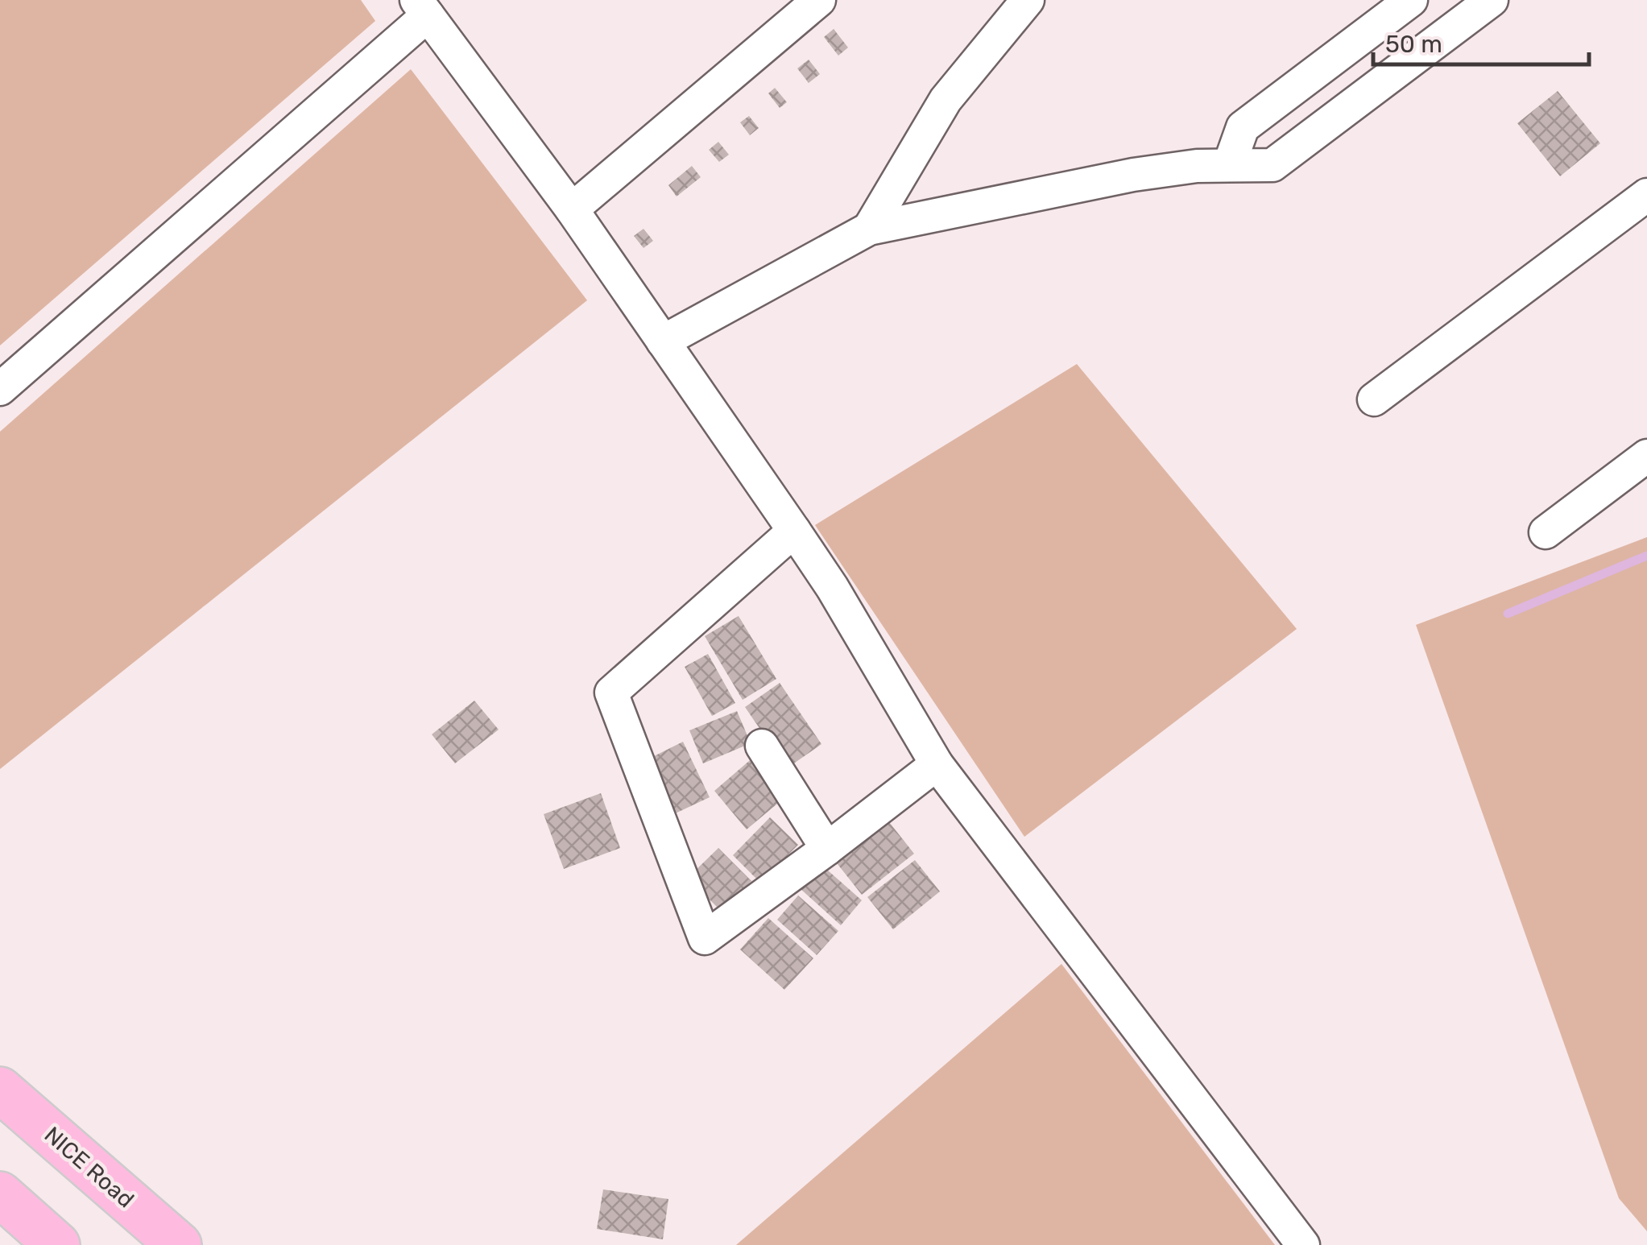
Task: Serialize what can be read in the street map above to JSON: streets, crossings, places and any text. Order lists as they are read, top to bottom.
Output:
{
  "streets": {
    "highway": ["NICE Road"]
  },
  "scale_bar": "50 m"
}
